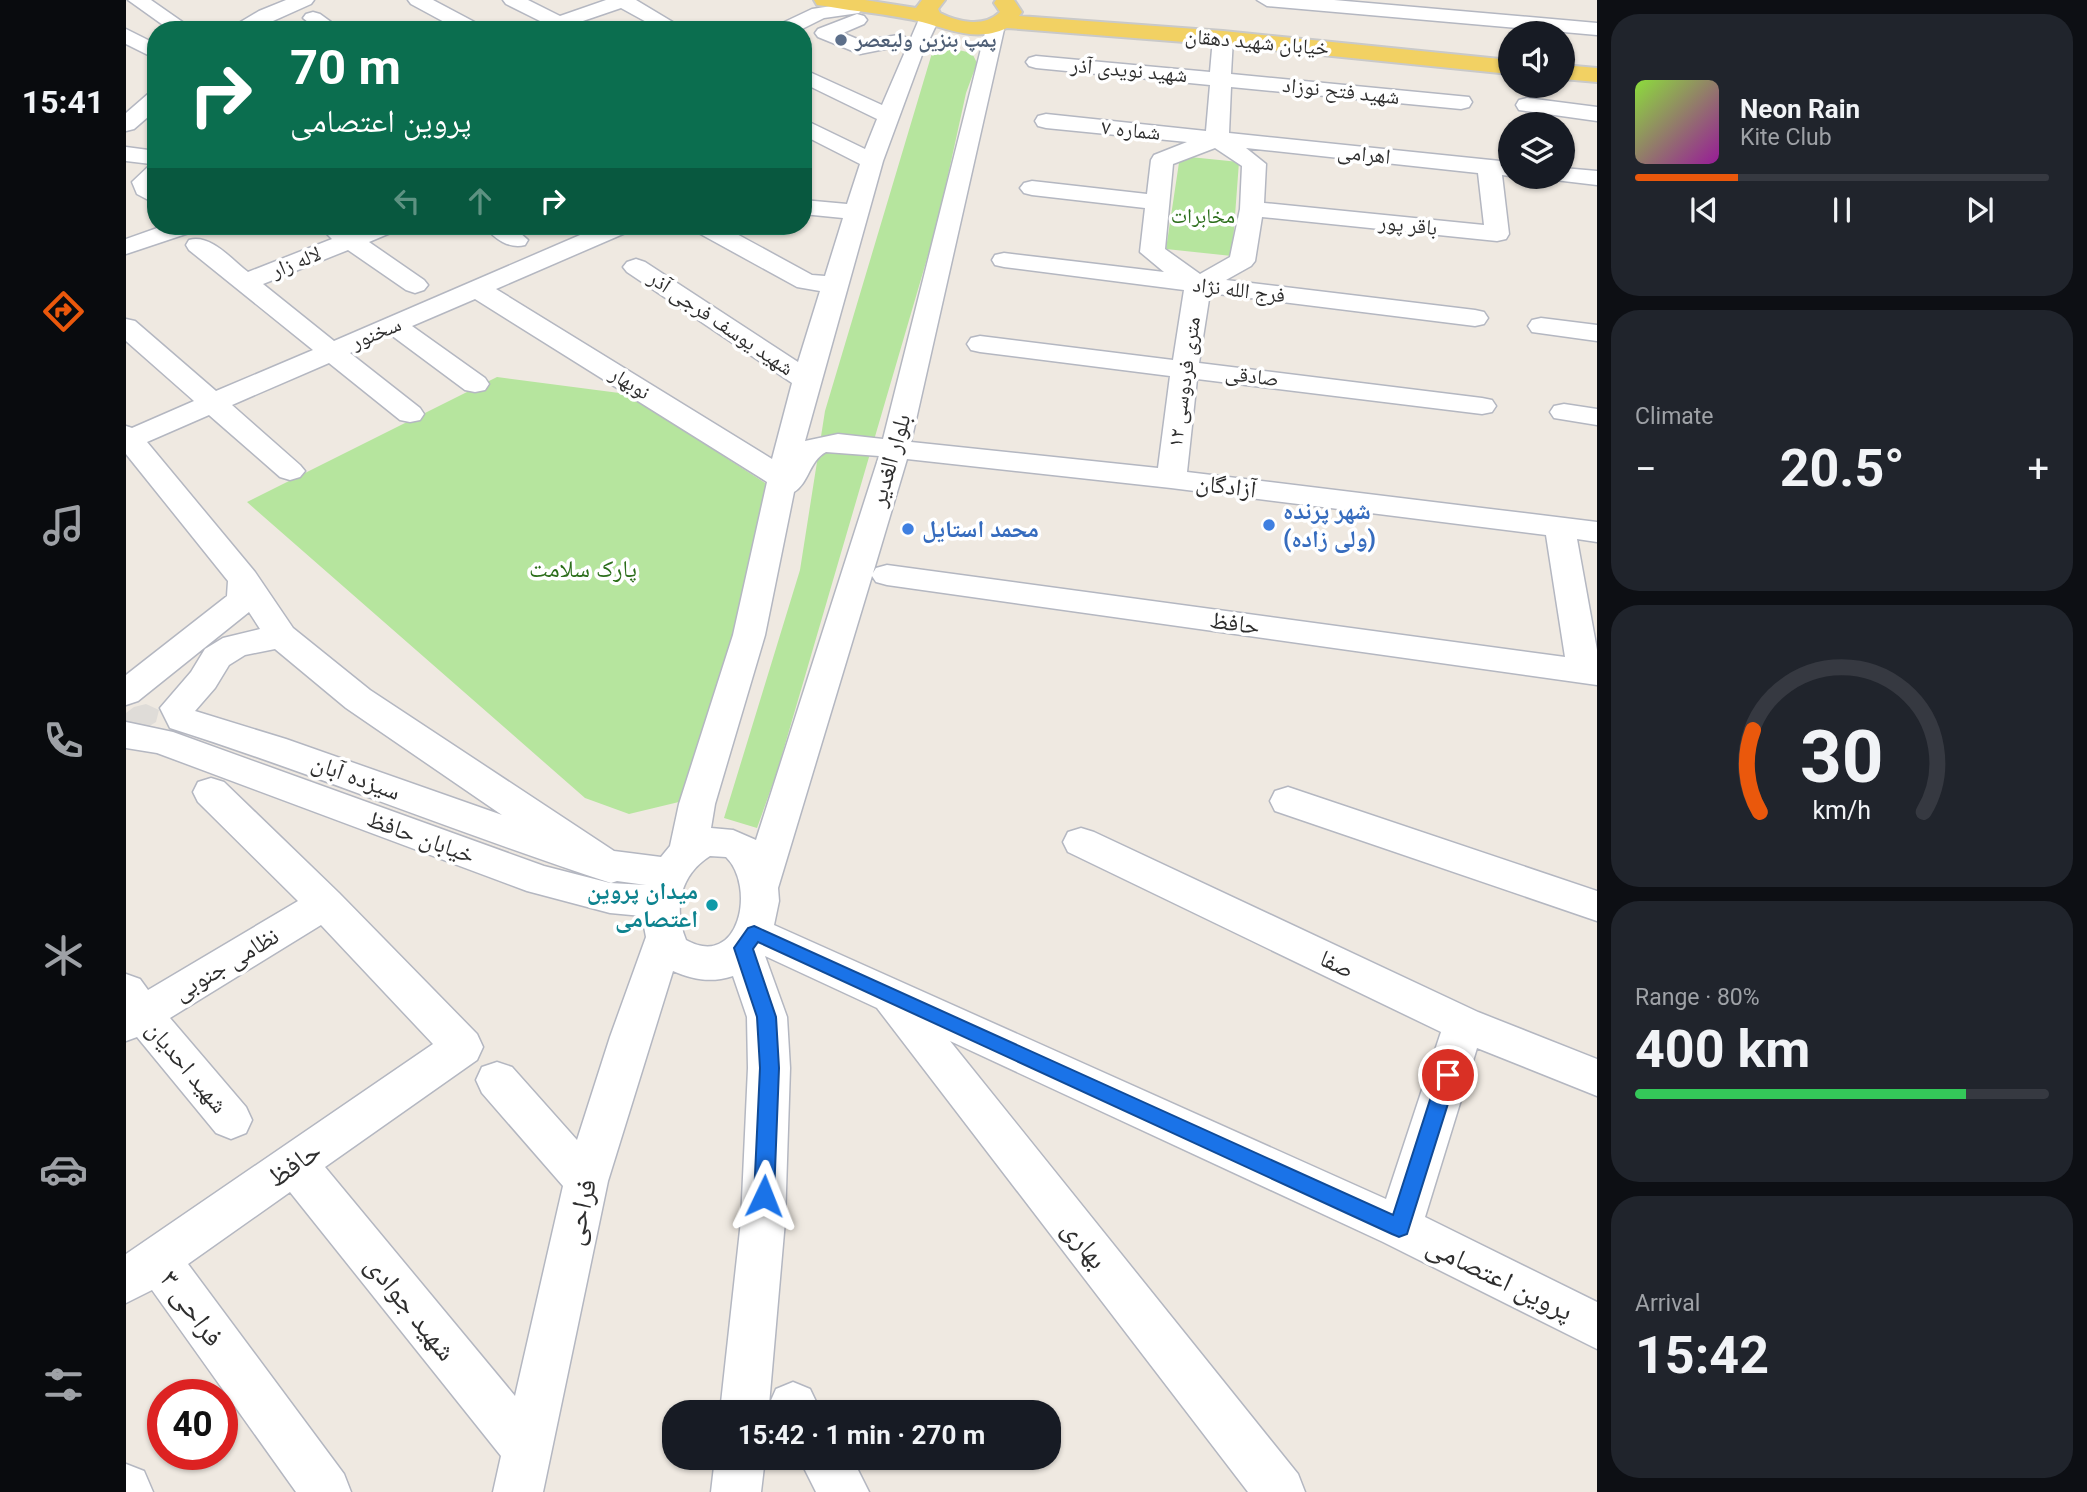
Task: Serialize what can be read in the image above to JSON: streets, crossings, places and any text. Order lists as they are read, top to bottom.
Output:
{
  "streets": {
    "main road": ["خیابان شهید دهقان"],
    "street": [
      "شهید نویدی آذر",
      "شهید فتح نوزاد",
      "شماره ۷",
      "اهرامی",
      "باقر پور",
      "لاله زار",
      "فرج الله نژاد",
      "شهید یوسف فرجی آذر",
      "سخنور",
      "صادقی",
      "۱۲ متری فردوسی",
      "نوبهار",
      "بلوار الغدیر",
      "آزادگان",
      "حافظ",
      "سیزده آبان",
      "خیابان حافظ",
      "نظامی جنوبی",
      "صفا",
      "شهید احدیان",
      "فراحی",
      "بهاری",
      "پروین اعتصامی",
      "فراحی ۳",
      "شهید جوادی"
    ]
  },
  "crossings": [
    ["خیابان شهید دهقان", "بلوار الغدیر"],
    ["شهید نویدی آذر", "شهید فتح نوزاد"],
    ["شماره ۷", "اهرامی"],
    ["شماره ۷", "باقر پور"],
    ["شماره ۷", "فرج الله نژاد"],
    ["شماره ۷", "۱۲ متری فردوسی"],
    ["اهرامی", "باقر پور"],
    ["اهرامی", "فرج الله نژاد"],
    ["اهرامی", "۱۲ متری فردوسی"],
    ["باقر پور", "فرج الله نژاد"],
    ["باقر پور", "۱۲ متری فردوسی"],
    ["فرج الله نژاد", "۱۲ متری فردوسی"],
    ["سخنور", "نوبهار"],
    ["صادقی", "۱۲ متری فردوسی"],
    ["۱۲ متری فردوسی", "آزادگان"],
    ["نوبهار", "آزادگان"],
    ["بلوار الغدیر", "آزادگان"],
    ["بلوار الغدیر", "سیزده آبان"],
    ["بلوار الغدیر", "خیابان حافظ"],
    ["بلوار الغدیر", "فراحی"],
    ["بلوار الغدیر", "پروین اعتصامی"],
    ["آزادگان", "حافظ"],
    ["حافظ", "نظامی جنوبی"],
    ["حافظ", "فراحی ۳"],
    ["حافظ", "شهید جوادی"],
    ["سیزده آبان", "خیابان حافظ"],
    ["سیزده آبان", "فراحی"],
    ["سیزده آبان", "پروین اعتصامی"],
    ["خیابان حافظ", "فراحی"],
    ["خیابان حافظ", "پروین اعتصامی"],
    ["نظامی جنوبی", "شهید احدیان"],
    ["فراحی", "پروین اعتصامی"],
    ["فراحی", "شهید جوادی"],
    ["بهاری", "پروین اعتصامی"]
  ],
  "parks": ["مخابرات", "پارک سلامت"],
  "places": [
    "پمپ بنزین ولیعصر",
    "شهر پرنده (ولی زاده)",
    "محمد استایل",
    "میدان پروین اعتصامی"
  ],
  "page": {
    "tabs": "15:41",
    "turn": ["70 m", "پروین اعتصامی"],
    "song": ["Neon Rain", "Kite Club"],
    "tile": [
      "Climate",
      ["Range · 80%", "400 km"],
      ["Arrival", "15:42"]
    ],
    "heat": ["−", "20.5°", "+"],
    "limit": "40",
    "trip": "15:42 · 1 min · 270 m",
    "gauge": ["30", "km/h"]
  }
}
